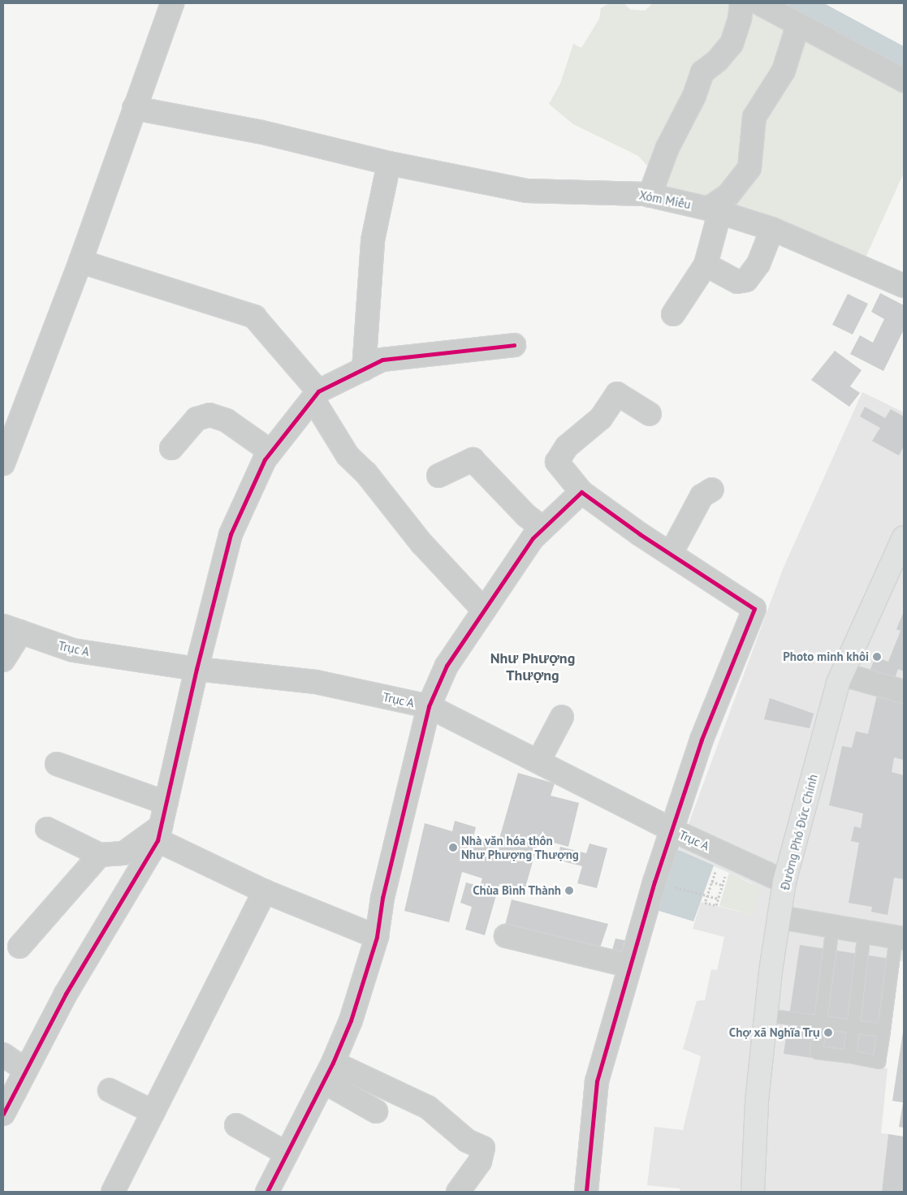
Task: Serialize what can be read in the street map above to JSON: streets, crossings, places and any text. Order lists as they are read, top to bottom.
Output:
{
  "streets": {
    "main road": ["Đường Phó Đức Chính"],
    "street": ["Xóm Miếu", "Trục A"]
  },
  "crossings": [
    ["Trục A", "Đường Phó Đức Chính"]
  ],
  "districts": ["Như Phượng Thượng"],
  "places": [
    "Photo minh khôi",
    "Nhà văn hóa thôn Như Phượng Thượng",
    "Chùa Bình Thành",
    "Chợ xã Nghĩa Trụ"
  ]
}
